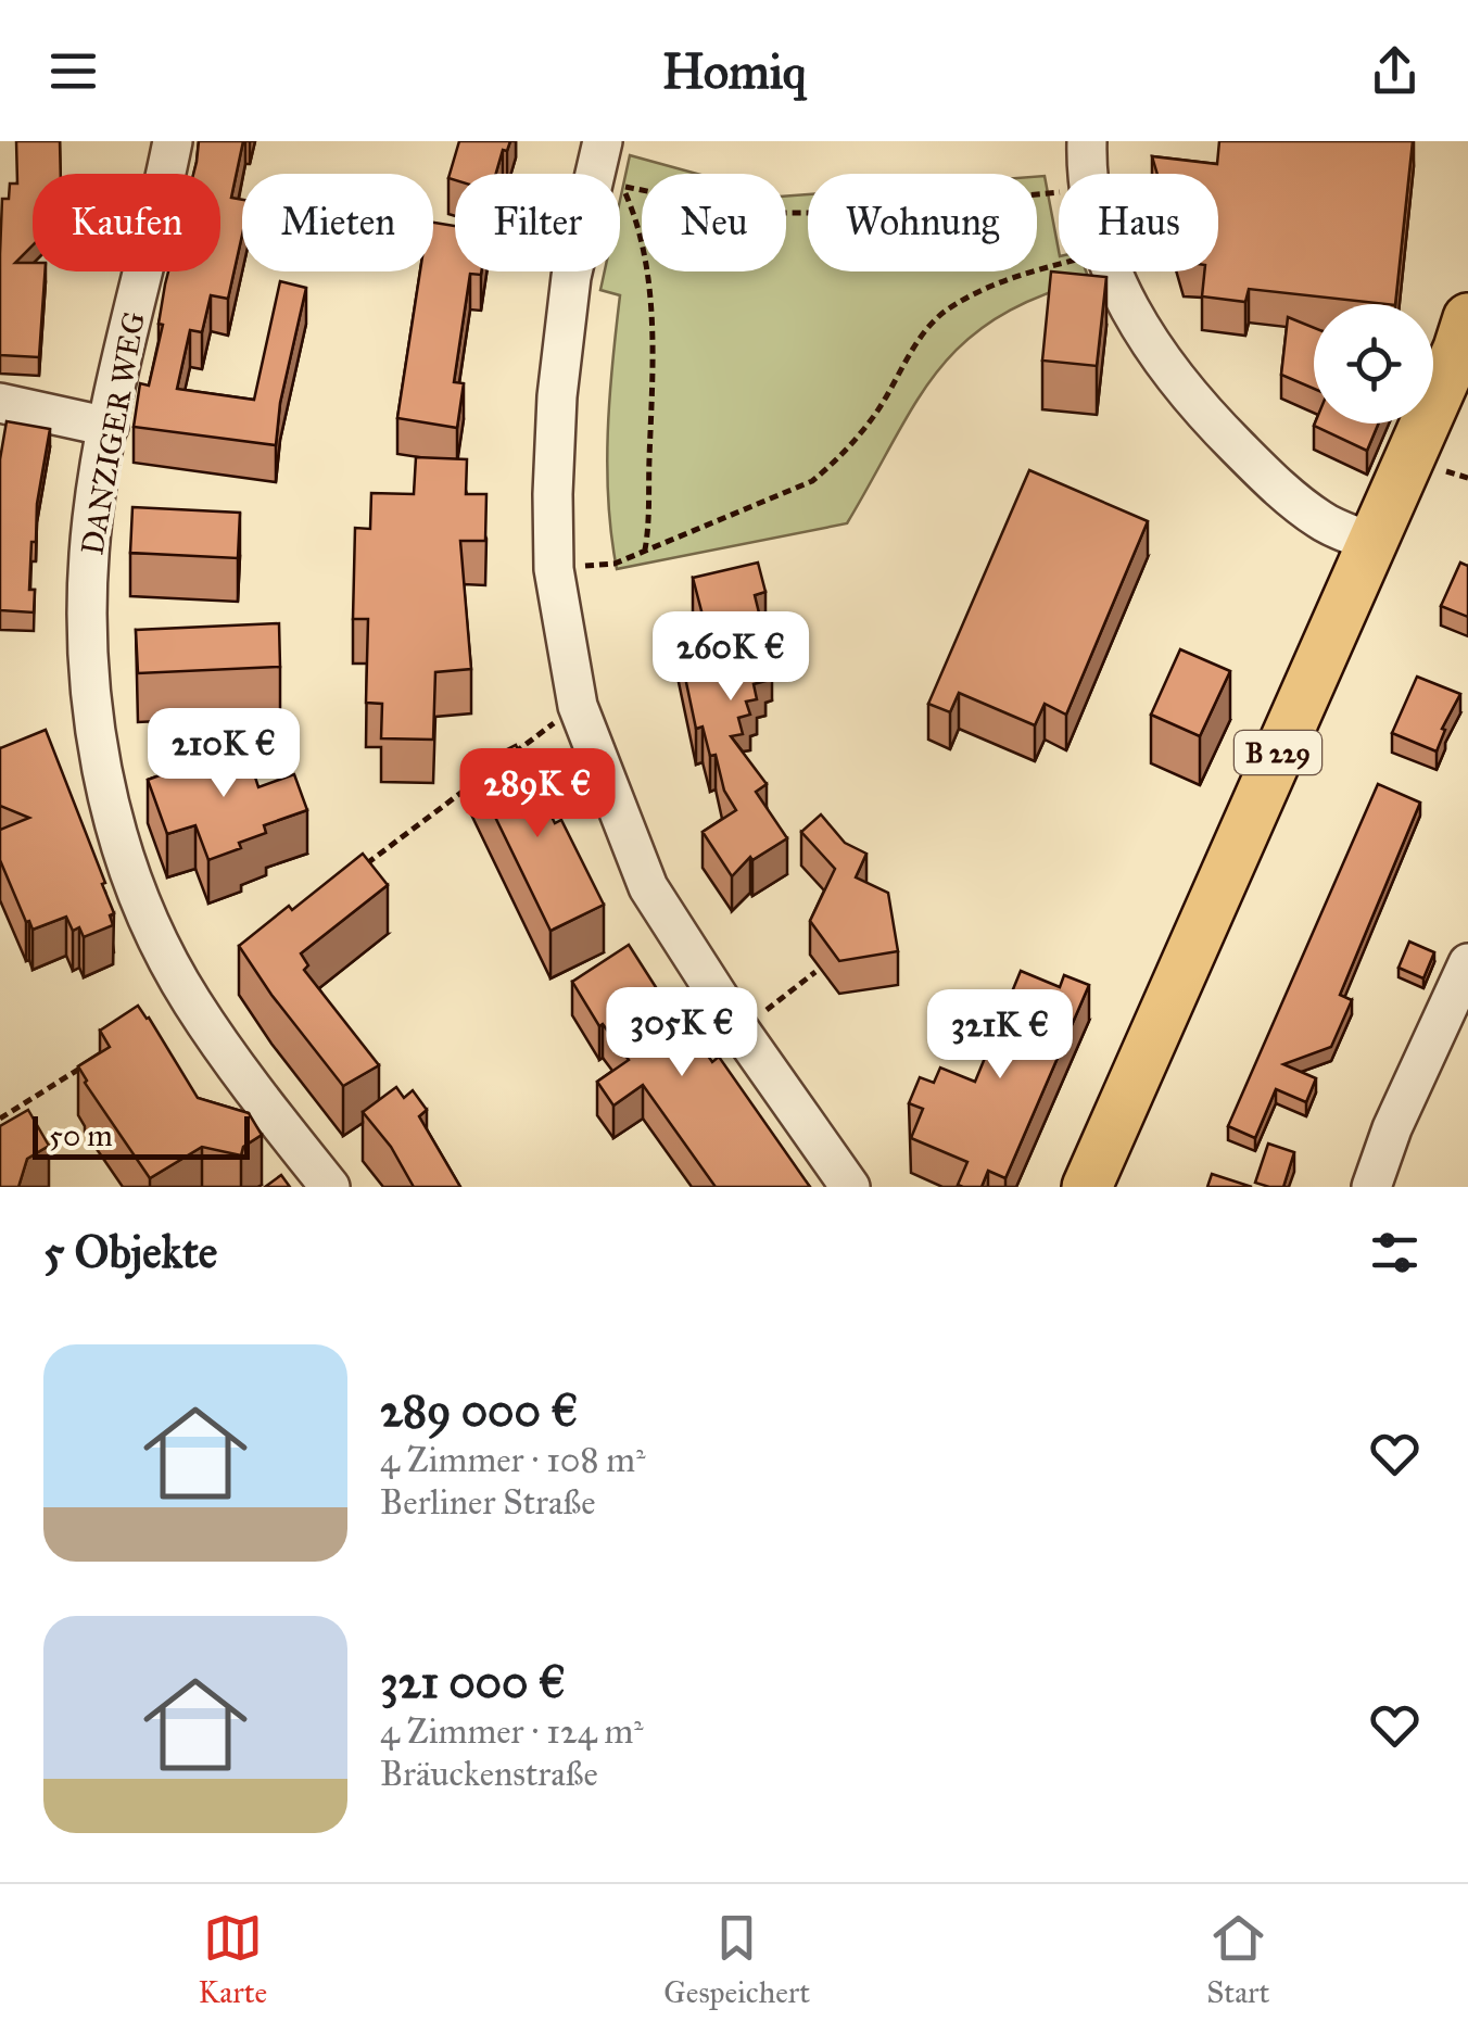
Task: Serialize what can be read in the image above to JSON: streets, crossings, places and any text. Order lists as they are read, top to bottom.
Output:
{
  "streets": {
    "main road": ["B 229"],
    "street": ["DANZIGER WEG"]
  },
  "scale_bar": "50 m",
  "page": {
    "header": "Homiq",
    "chip": [
      "Kaufen",
      "Mieten",
      "Filter",
      "Neu",
      "Wohnung",
      "Haus"
    ],
    "price": [
      "260K €",
      "210K €",
      "289K €",
      "305K €",
      "321K €"
    ],
    "scale": "50 m",
    "heading": "5 Objekte",
    "list": [
      {
        "name": "289 000 €",
        "note": "4 Zimmer · 108 m² · Berliner Straße"
      },
      {
        "name": "321 000 €",
        "note": "4 Zimmer · 124 m² · Bräuckenstraße"
      }
    ],
    "tabs": ["Karte", "Gespeichert", "Start"]
  }
}
